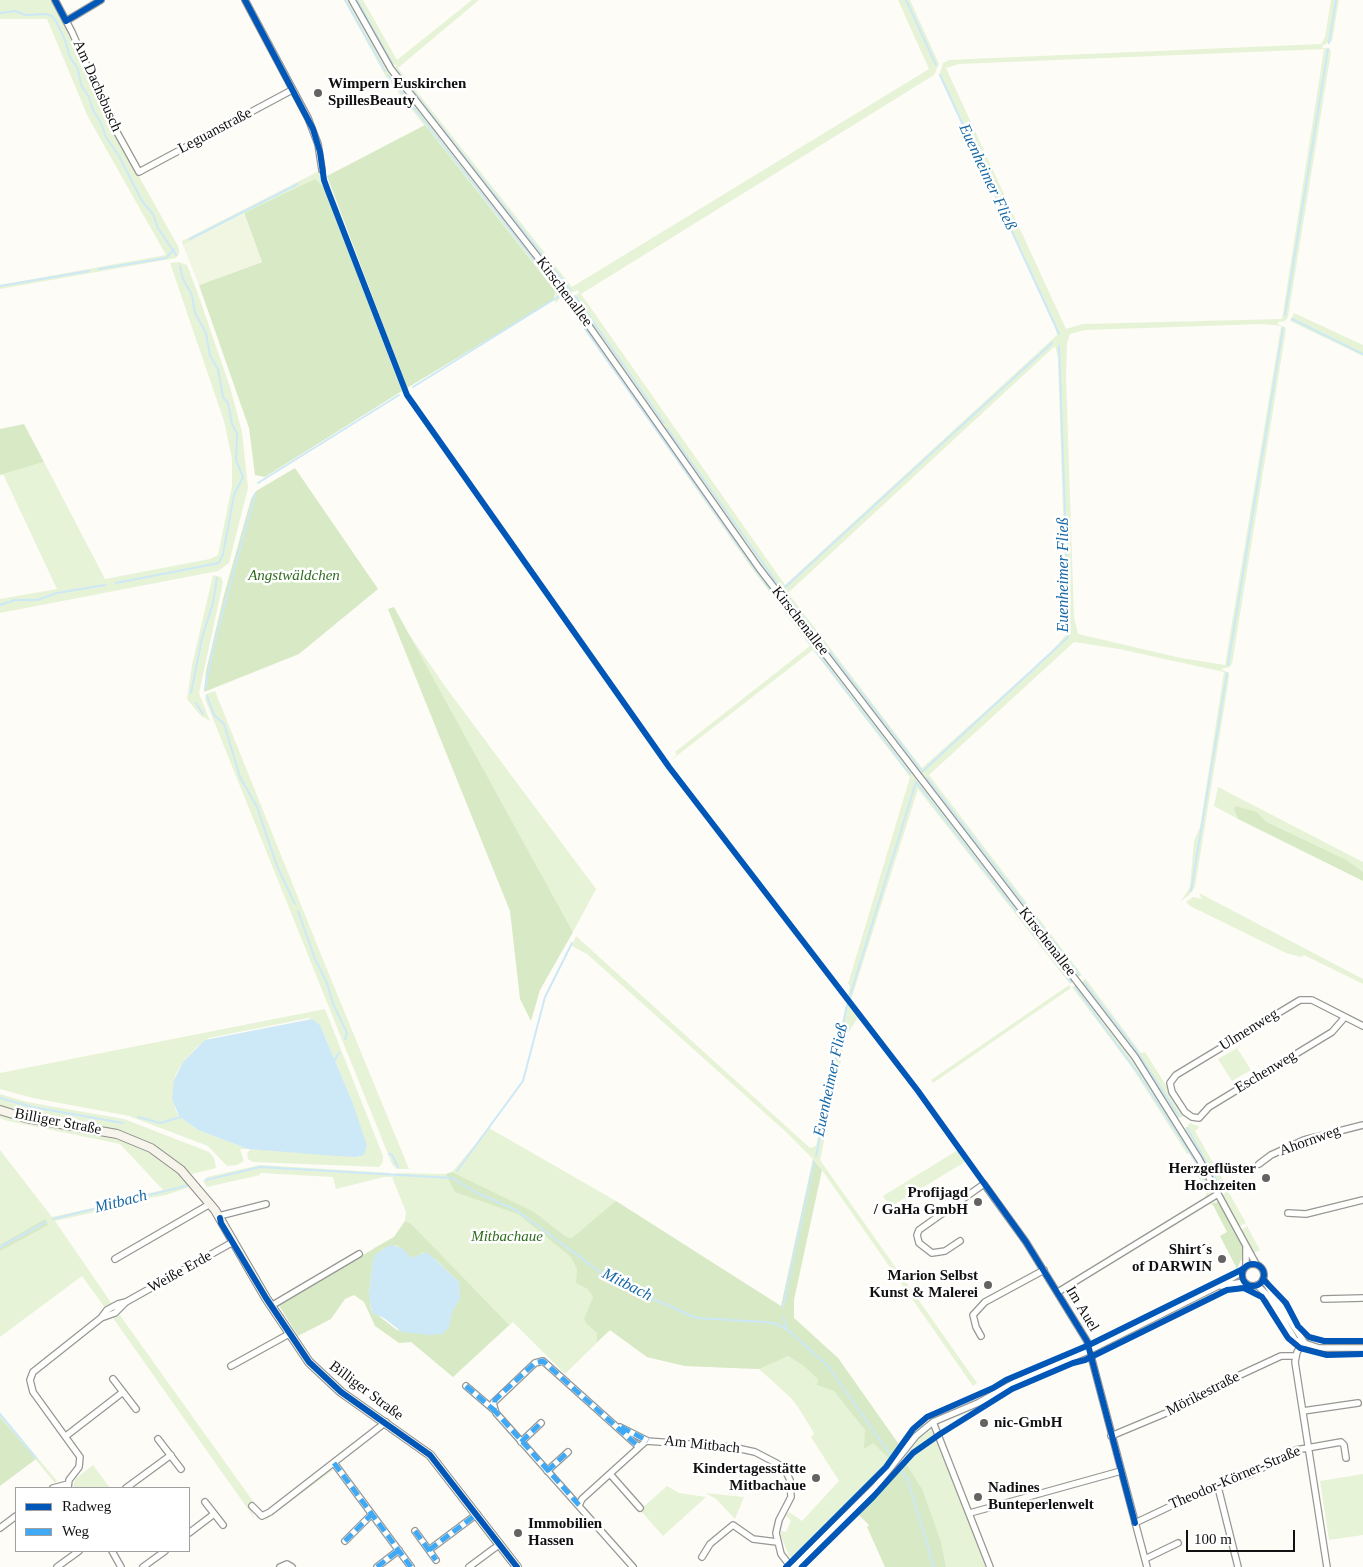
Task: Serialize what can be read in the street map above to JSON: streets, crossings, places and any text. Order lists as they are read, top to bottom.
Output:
{
  "streets": {
    "street": [
      "Am Dachsbusch",
      "Leguanstraße",
      "Kirschenallee",
      "Ulmenweg",
      "Eschenweg",
      "Billiger Straße",
      "Ahornweg",
      "Weiße Erde",
      "Im Auel",
      "Mörikestraße",
      "Am Mitbach",
      "Theodor-Körner-Straße"
    ]
  },
  "crossings": [
    ["Am Dachsbusch", "Leguanstraße"],
    ["Ulmenweg", "Eschenweg"],
    ["Billiger Straße", "Weiße Erde"],
    ["Im Auel", "Mörikestraße"],
    ["Im Auel", "Theodor-Körner-Straße"]
  ],
  "water": ["Euenheimer Fließ", "Mitbach"],
  "parks": ["Angstwäldchen", "Mitbachaue"],
  "places": [
    "Wimpern Euskirchen SpillesBeauty",
    "Herzgeflüster Hochzeiten",
    "Profijagd / GaHa GmbH",
    "Shirt´s of DARWIN",
    "Marion Selbst Kunst & Malerei",
    "nic-GmbH",
    "Kindertagesstätte Mitbachaue",
    "Nadines Bunteperlenwelt",
    "Immobilien Hassen"
  ],
  "legend": ["Radweg", "Weg"],
  "scale_bar": "100 m"
}
